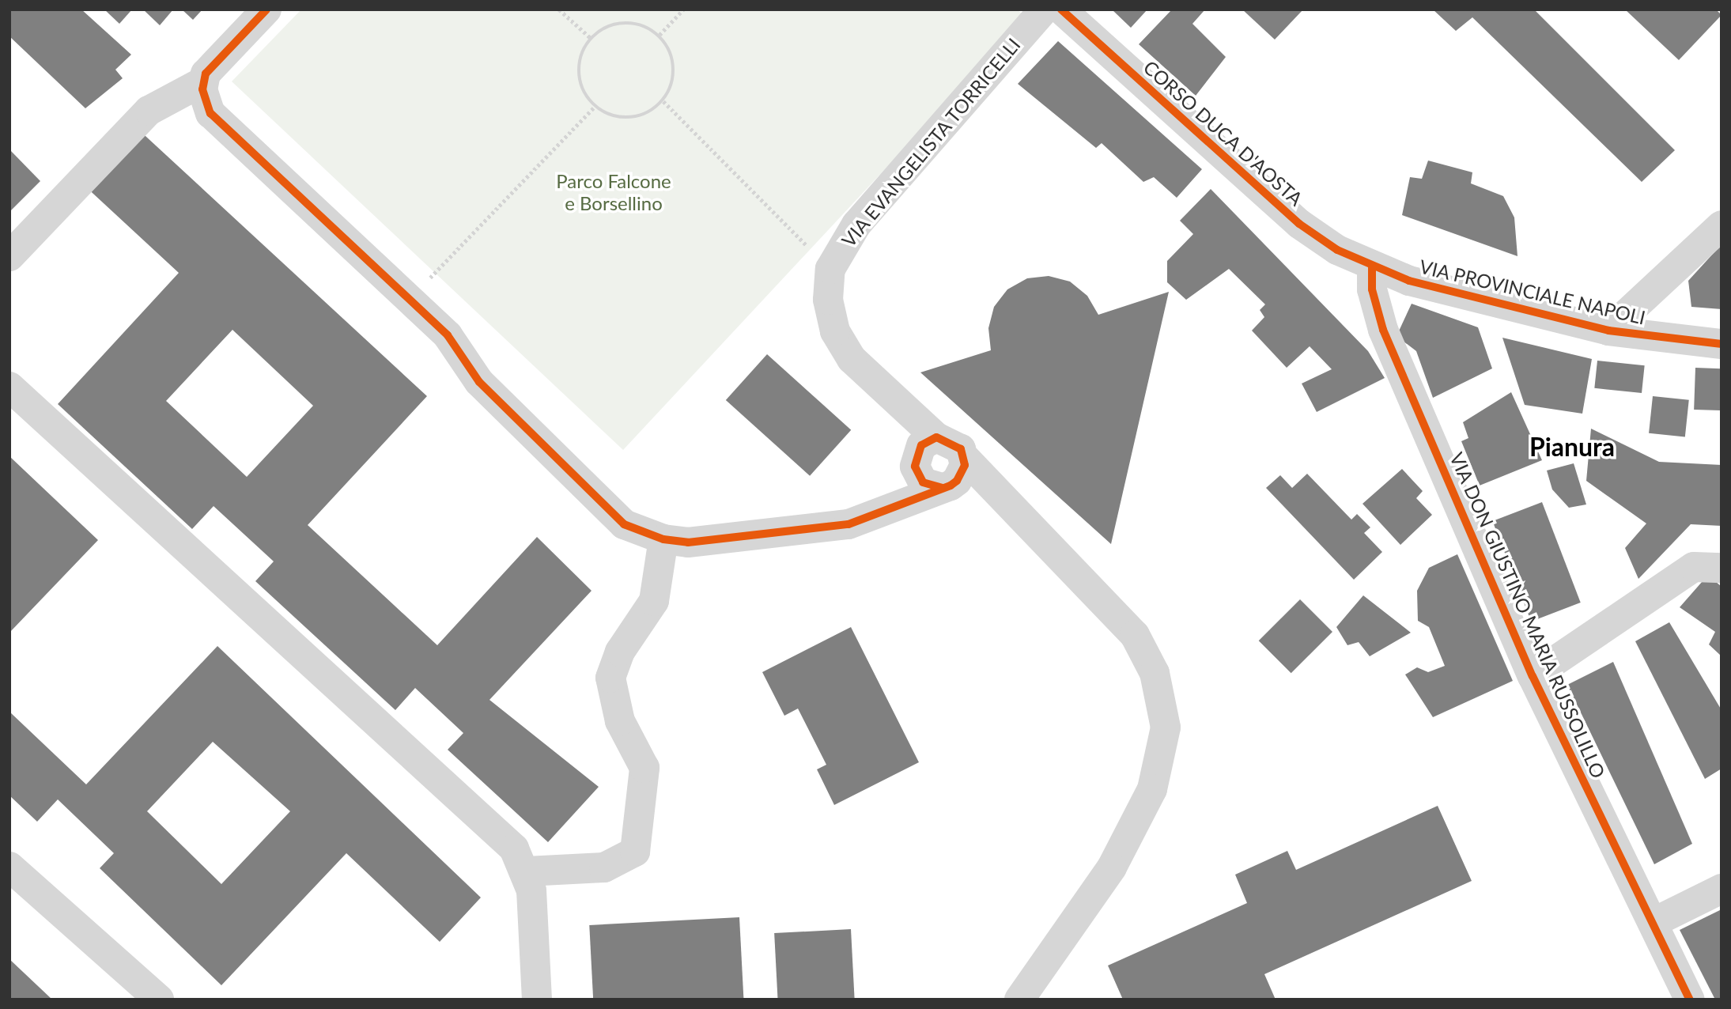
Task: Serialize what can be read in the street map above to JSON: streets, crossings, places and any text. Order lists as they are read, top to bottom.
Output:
{
  "streets": {
    "street": [
      "CORSO DUCA D'AOSTA",
      "VIA EVANGELISTA TORRICELLI",
      "VIA PROVINCIALE NAPOLI",
      "VIA DON GIUSTINO MARIA RUSSOLILLO"
    ]
  },
  "crossings": [
    ["CORSO DUCA D'AOSTA", "VIA PROVINCIALE NAPOLI"],
    ["CORSO DUCA D'AOSTA", "VIA DON GIUSTINO MARIA RUSSOLILLO"],
    ["VIA PROVINCIALE NAPOLI", "VIA DON GIUSTINO MARIA RUSSOLILLO"]
  ],
  "districts": ["Pianura"],
  "parks": ["Parco Falcone e Borsellino"]
}
